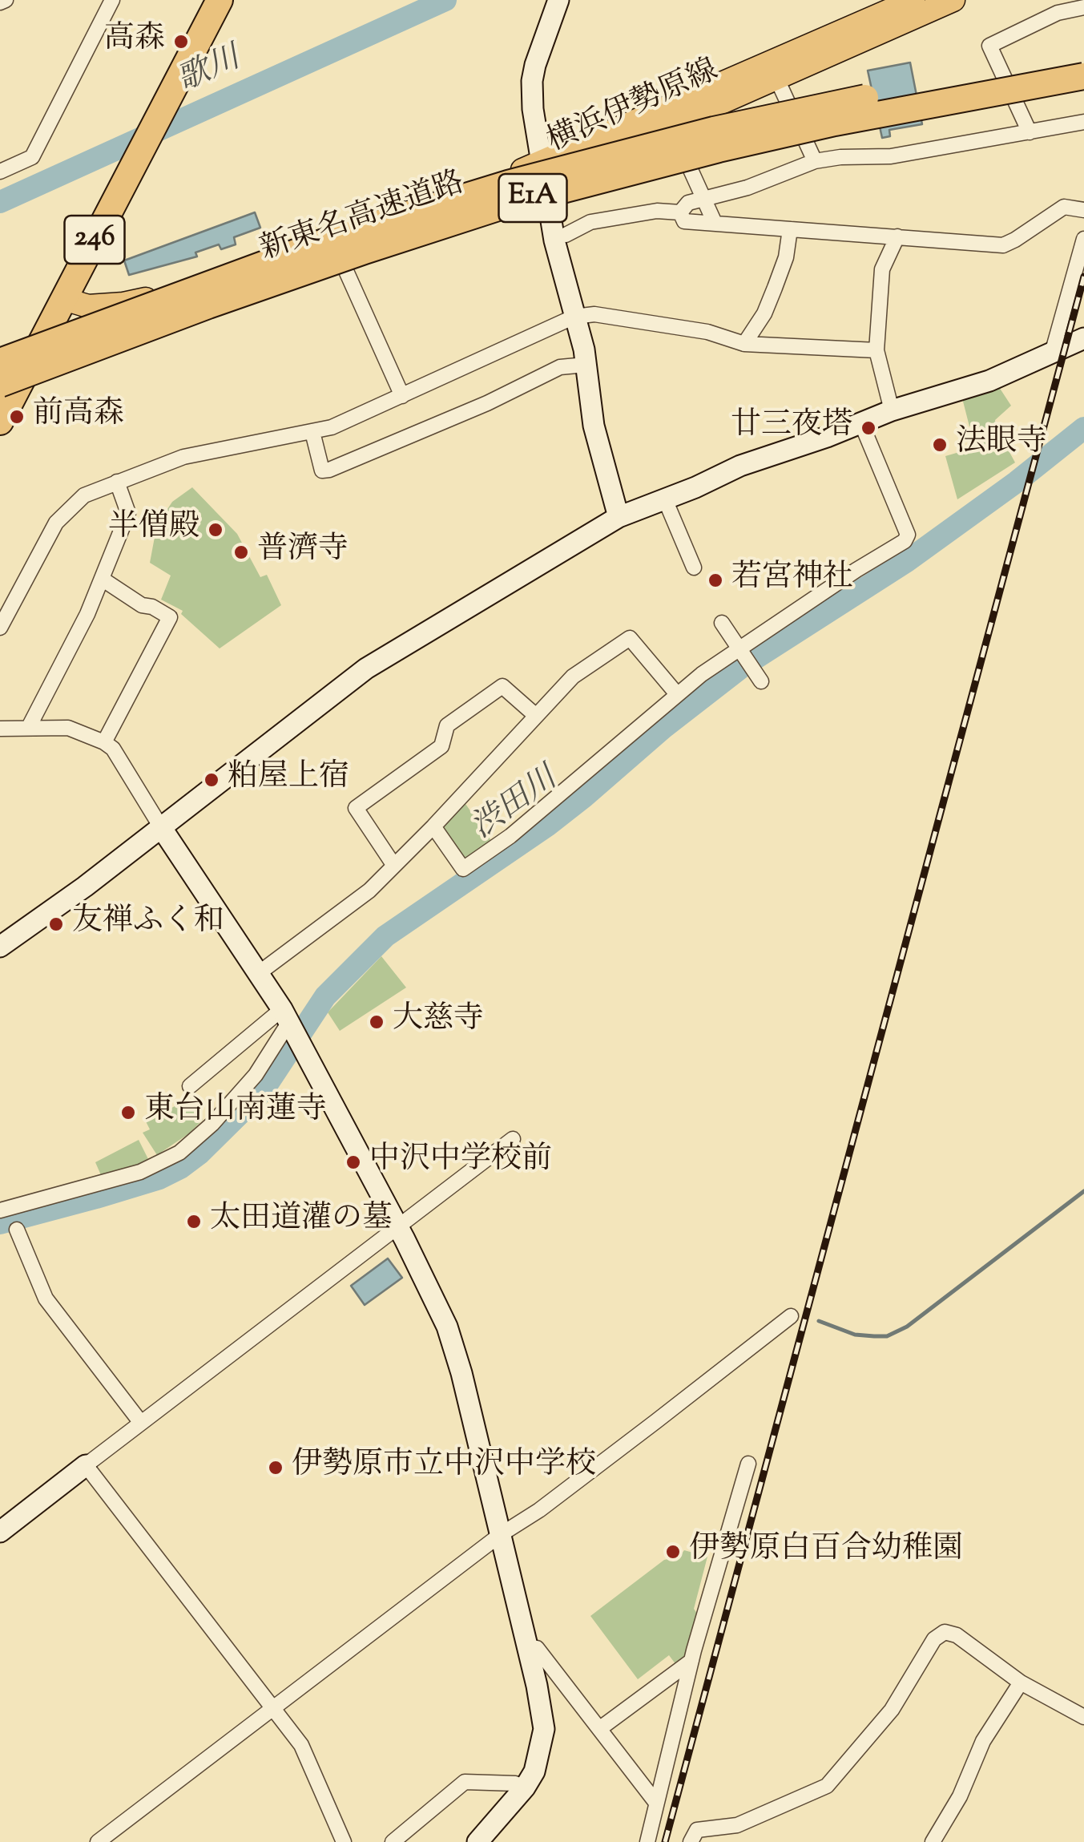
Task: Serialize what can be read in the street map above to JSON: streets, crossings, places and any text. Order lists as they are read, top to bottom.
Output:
{
  "streets": {
    "highway": ["E1A", "新東名高速道路", "246"],
    "main road": ["横浜伊勢原線"]
  },
  "crossings": [
    ["横浜伊勢原線", "246"]
  ],
  "water": ["歌川", "渋田川"],
  "places": [
    "高森",
    "前高森",
    "廿三夜塔",
    "法眼寺",
    "半僧殿",
    "普濟寺",
    "若宮神社",
    "粕屋上宿",
    "友禅ふく和",
    "大慈寺",
    "東台山南蓮寺",
    "中沢中学校前",
    "太田道灌の墓",
    "伊勢原市立中沢中学校",
    "伊勢原白百合幼稚園"
  ]
}
